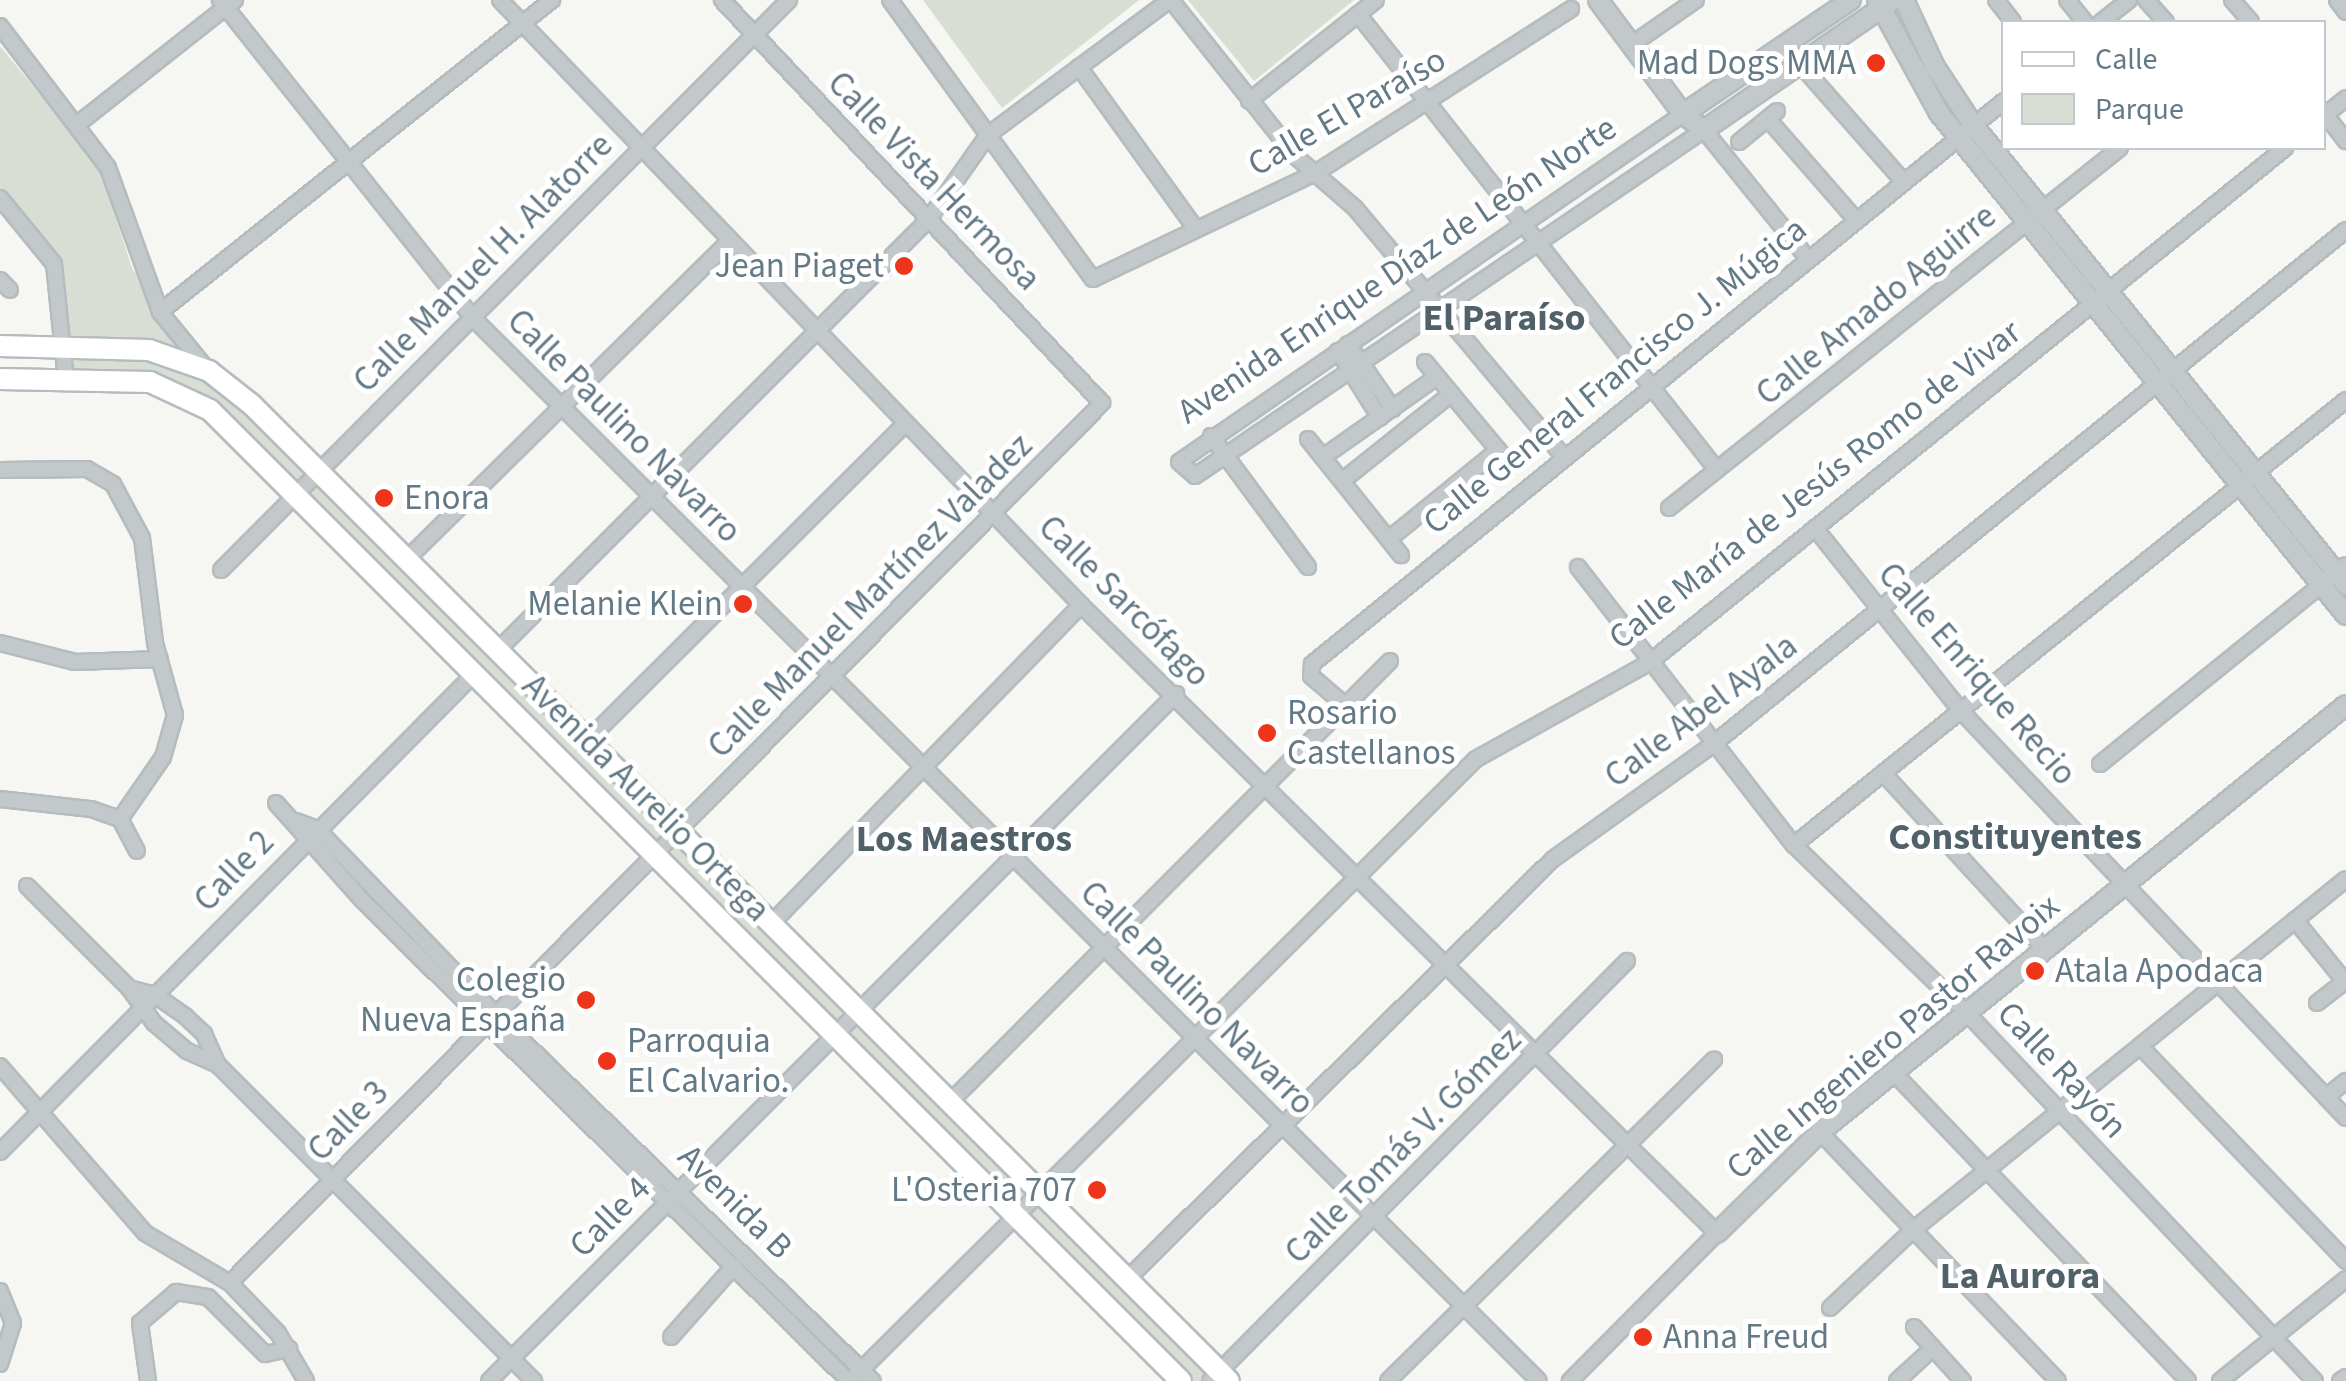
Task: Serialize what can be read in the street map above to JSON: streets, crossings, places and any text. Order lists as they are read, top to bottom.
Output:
{
  "streets": {
    "main road": ["Avenida Aurelio Ortega"],
    "street": [
      "Calle El Paraíso",
      "Calle Vista Hermosa",
      "Calle Manuel H. Alatorre",
      "Avenida Enrique Díaz de León Norte",
      "Calle Amado Aguirre",
      "Calle General Francisco J. Múgica",
      "Calle Paulino Navarro",
      "Calle María de Jesús Romo de Vivar",
      "Calle Manuel Martínez Valadez",
      "Calle Sarcófago",
      "Calle Enrique Recio",
      "Calle Abel Ayala",
      "Calle 2",
      "Calle Ingeniero Pastor Ravoix",
      "Calle Rayón",
      "Calle 3",
      "Calle Tomás V. Gómez",
      "Avenida B",
      "Calle 4"
    ]
  },
  "crossings": [
    ["Calle Vista Hermosa", "Calle Manuel H. Alatorre"],
    ["Calle Vista Hermosa", "Calle Manuel Martínez Valadez"],
    ["Calle Manuel H. Alatorre", "Calle Paulino Navarro"],
    ["Calle Manuel H. Alatorre", "Calle Sarcófago"],
    ["Calle Manuel H. Alatorre", "Avenida Aurelio Ortega"],
    ["Calle Paulino Navarro", "Calle María de Jesús Romo de Vivar"],
    ["Calle Paulino Navarro", "Calle Manuel Martínez Valadez"],
    ["Calle Paulino Navarro", "Calle Abel Ayala"],
    ["Calle Paulino Navarro", "Calle Tomás V. Gómez"],
    ["Calle Paulino Navarro", "Calle 4"],
    ["Calle María de Jesús Romo de Vivar", "Calle Sarcófago"],
    ["Calle María de Jesús Romo de Vivar", "Calle Enrique Recio"],
    ["Calle María de Jesús Romo de Vivar", "Avenida Aurelio Ortega"],
    ["Calle María de Jesús Romo de Vivar", "Calle Rayón"],
    ["Calle María de Jesús Romo de Vivar", "Avenida B"],
    ["Calle Manuel Martínez Valadez", "Calle Sarcófago"],
    ["Calle Manuel Martínez Valadez", "Avenida Aurelio Ortega"],
    ["Calle Manuel Martínez Valadez", "Calle 3"],
    ["Calle Sarcófago", "Calle Abel Ayala"],
    ["Calle Sarcófago", "Calle Ingeniero Pastor Ravoix"],
    ["Calle Sarcófago", "Calle Tomás V. Gómez"],
    ["Calle Sarcófago", "Calle 4"],
    ["Calle Enrique Recio", "Calle Abel Ayala"],
    ["Calle Enrique Recio", "Calle Ingeniero Pastor Ravoix"],
    ["Calle Abel Ayala", "Avenida Aurelio Ortega"],
    ["Calle Abel Ayala", "Calle Rayón"],
    ["Avenida Aurelio Ortega", "Calle 2"],
    ["Avenida Aurelio Ortega", "Calle 3"],
    ["Avenida Aurelio Ortega", "Calle Tomás V. Gómez"],
    ["Avenida Aurelio Ortega", "Calle 4"],
    ["Calle 2", "Avenida B"],
    ["Calle Ingeniero Pastor Ravoix", "Calle Rayón"],
    ["Calle 3", "Avenida B"],
    ["Avenida B", "Calle 4"]
  ],
  "districts": [
    "El Paraíso",
    "Constituyentes",
    "Los Maestros",
    "La Aurora"
  ],
  "places": [
    "Mad Dogs MMA",
    "Jean Piaget",
    "Enora",
    "Melanie Klein",
    "Rosario Castellanos",
    "Atala Apodaca",
    "Colegio Nueva España",
    "Parroquia El Calvario.",
    "L'Osteria 707",
    "Anna Freud"
  ],
  "legend": ["Calle", "Parque"]
}
